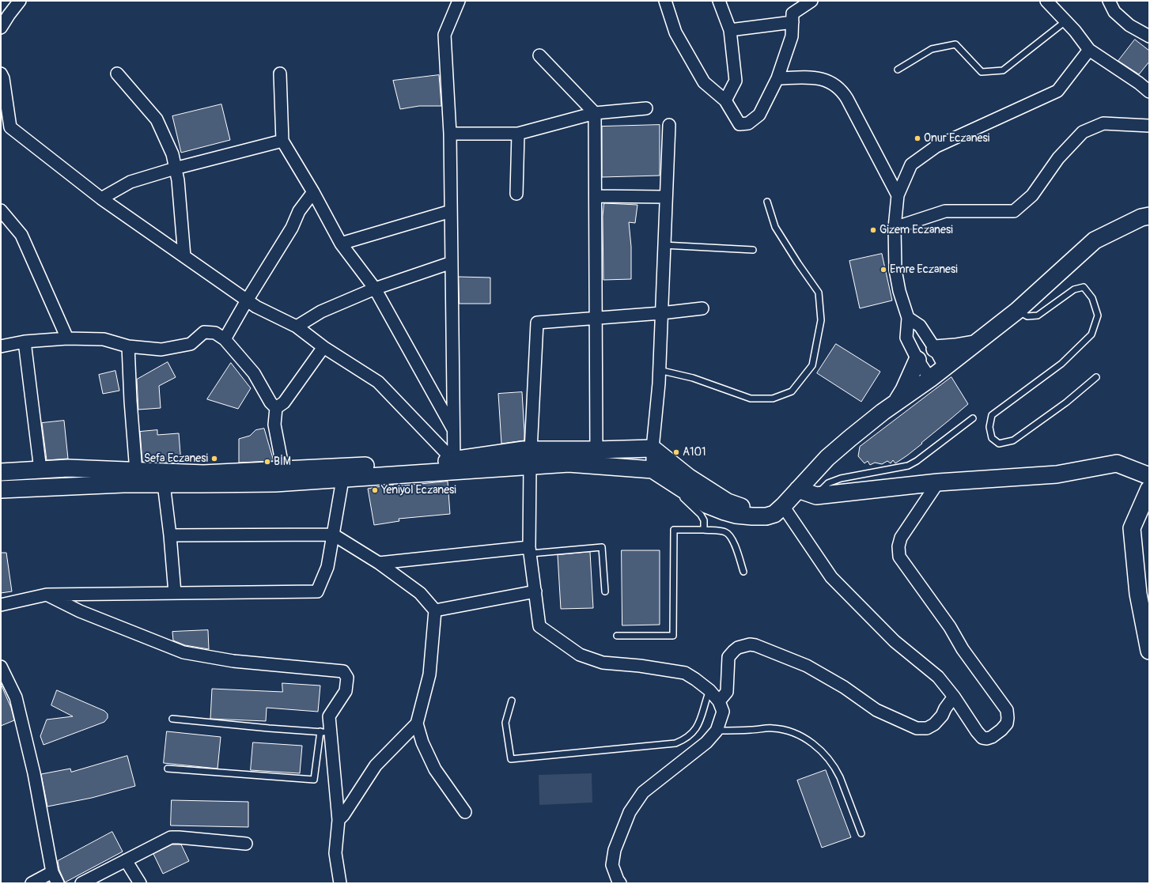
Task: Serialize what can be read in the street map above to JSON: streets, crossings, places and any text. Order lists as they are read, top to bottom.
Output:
{
  "places": [
    "Onur Eczanesi",
    "Gizem Eczanesi",
    "Emre Eczanesi",
    "A101",
    "Sefa Eczanesi",
    "BİM",
    "Yeniyol Eczanesi"
  ]
}
